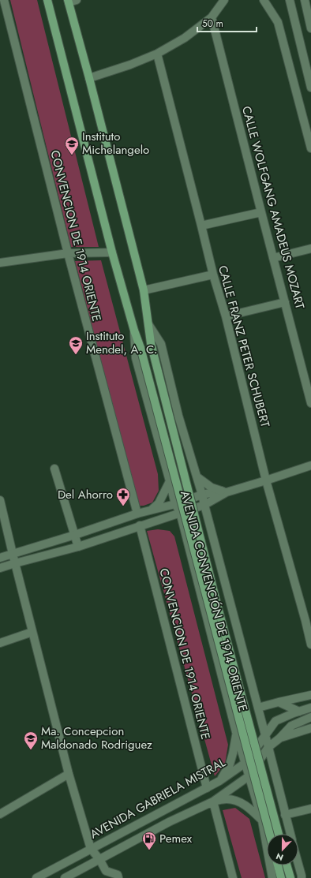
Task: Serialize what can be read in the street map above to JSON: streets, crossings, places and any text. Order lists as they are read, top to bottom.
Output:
{
  "streets": {
    "main road": ["AVENIDA CONVENCIÓN DE 1914 ORIENTE"],
    "street": [
      "CALLE WOLFGANG AMADEUS MOZART",
      "CONVENCION DE 1914 ORIENTE",
      "CALLE FRANZ PETER SCHUBERT",
      "AVENIDA GABRIELA MISTRAL"
    ]
  },
  "crossings": [
    ["CONVENCION DE 1914 ORIENTE", "AVENIDA GABRIELA MISTRAL"],
    ["AVENIDA CONVENCIÓN DE 1914 ORIENTE", "AVENIDA GABRIELA MISTRAL"]
  ],
  "places": {
    "school or university": ["Instituto Michelangelo", "Instituto Mendel, A. C.", "Ma. Concepcion Maldonado Rodriguez"],
    "pharmacy": ["Del Ahorro"],
    "fuel station": ["Pemex"]
  },
  "scale_bar": "50 m",
  "north": "bottom"
}
